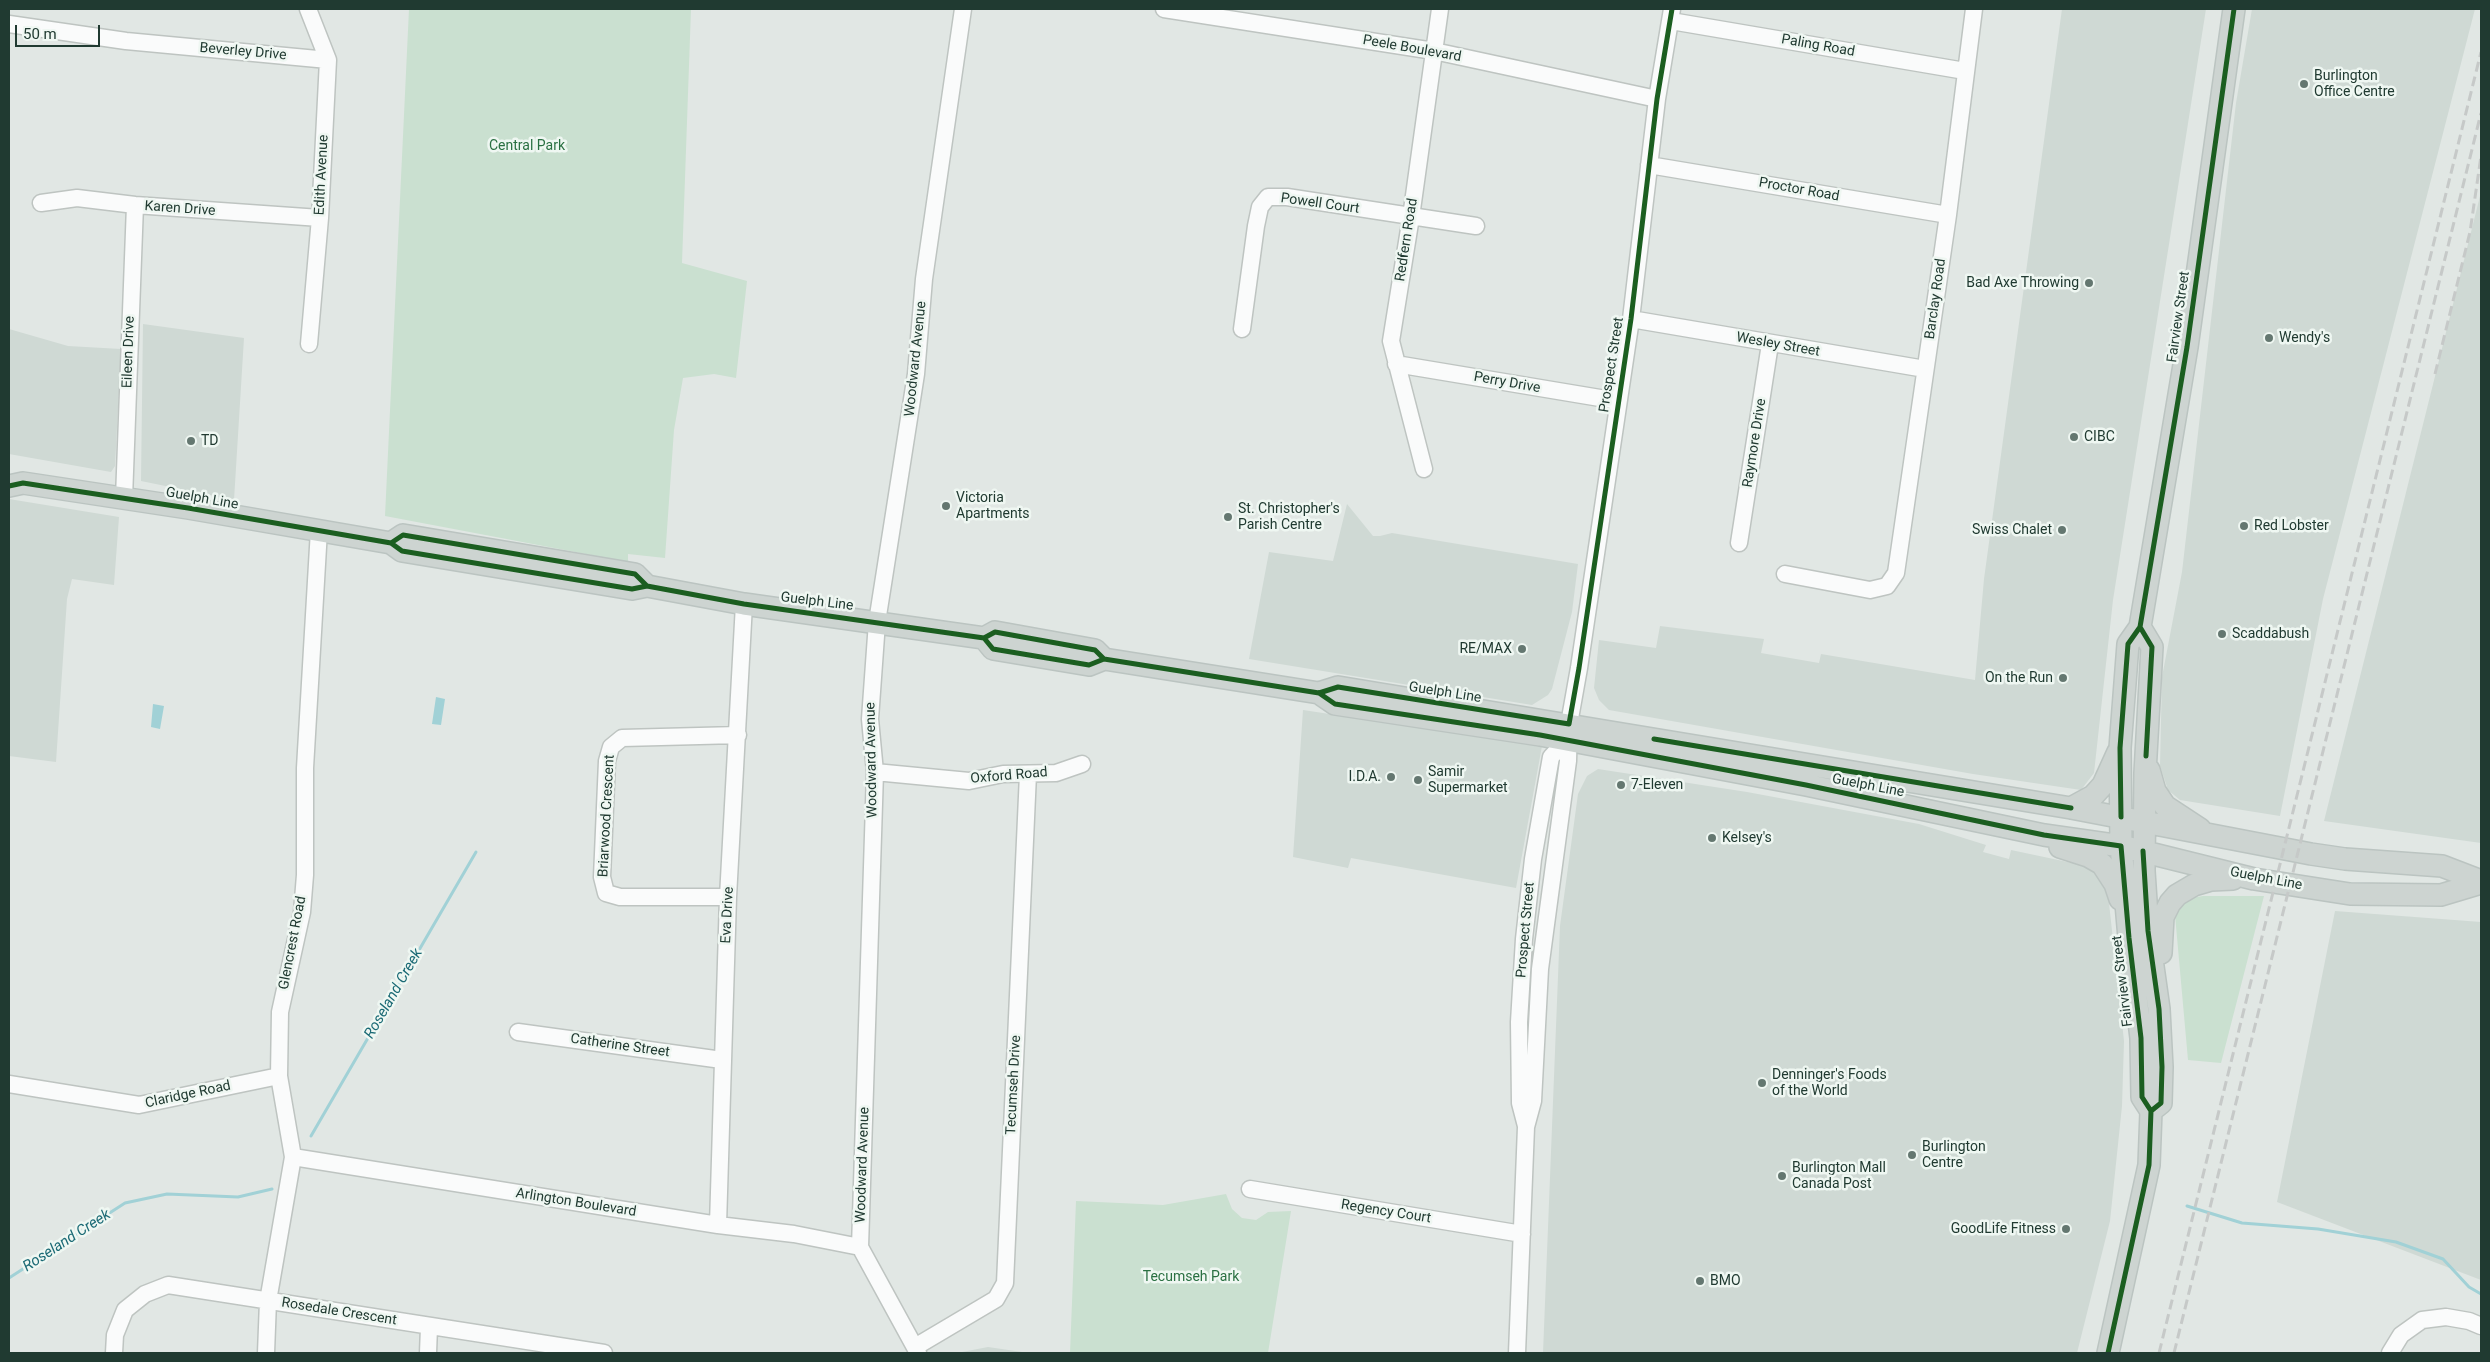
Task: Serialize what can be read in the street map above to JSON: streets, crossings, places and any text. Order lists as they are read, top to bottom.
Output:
{
  "streets": {
    "main road": ["Fairview Street", "Guelph Line"],
    "street": [
      "Paling Road",
      "Peele Boulevard",
      "Beverley Drive",
      "Edith Avenue",
      "Proctor Road",
      "Powell Court",
      "Karen Drive",
      "Redfern Road",
      "Barclay Road",
      "Wesley Street",
      "Eileen Drive",
      "Woodward Avenue",
      "Prospect Street",
      "Perry Drive",
      "Raymore Drive",
      "Oxford Road",
      "Briarwood Crescent",
      "Eva Drive",
      "Glencrest Road",
      "Catherine Street",
      "Tecumseh Drive",
      "Claridge Road",
      "Arlington Boulevard",
      "Regency Court",
      "Rosedale Crescent"
    ]
  },
  "crossings": [
    ["Paling Road", "Barclay Road"],
    ["Paling Road", "Prospect Street"],
    ["Peele Boulevard", "Redfern Road"],
    ["Peele Boulevard", "Prospect Street"],
    ["Beverley Drive", "Edith Avenue"],
    ["Edith Avenue", "Karen Drive"],
    ["Proctor Road", "Barclay Road"],
    ["Proctor Road", "Prospect Street"],
    ["Powell Court", "Redfern Road"],
    ["Karen Drive", "Eileen Drive"],
    ["Redfern Road", "Perry Drive"],
    ["Barclay Road", "Wesley Street"],
    ["Fairview Street", "Guelph Line"],
    ["Wesley Street", "Prospect Street"],
    ["Wesley Street", "Raymore Drive"],
    ["Eileen Drive", "Guelph Line"],
    ["Woodward Avenue", "Guelph Line"],
    ["Woodward Avenue", "Oxford Road"],
    ["Woodward Avenue", "Arlington Boulevard"],
    ["Prospect Street", "Perry Drive"],
    ["Prospect Street", "Guelph Line"],
    ["Prospect Street", "Regency Court"],
    ["Guelph Line", "Eva Drive"],
    ["Guelph Line", "Glencrest Road"],
    ["Oxford Road", "Tecumseh Drive"],
    ["Briarwood Crescent", "Eva Drive"],
    ["Eva Drive", "Catherine Street"],
    ["Eva Drive", "Arlington Boulevard"],
    ["Glencrest Road", "Claridge Road"],
    ["Glencrest Road", "Arlington Boulevard"],
    ["Glencrest Road", "Rosedale Crescent"]
  ],
  "water": ["Roseland Creek"],
  "parks": ["Central Park", "Tecumseh Park"],
  "places": [
    "Burlington Office Centre",
    "Bad Axe Throwing",
    "Wendy's",
    "CIBC",
    "TD",
    "Victoria Apartments",
    "St. Christopher's Parish Centre",
    "Red Lobster",
    "Swiss Chalet",
    "Scaddabush",
    "RE/MAX",
    "On the Run",
    "I.D.A.",
    "Samir Supermarket",
    "7-Eleven",
    "Kelsey's",
    "Denninger's Foods of the World",
    "Burlington Centre",
    "Burlington Mall Canada Post",
    "GoodLife Fitness",
    "BMO"
  ],
  "scale_bar": "50 m"
}
